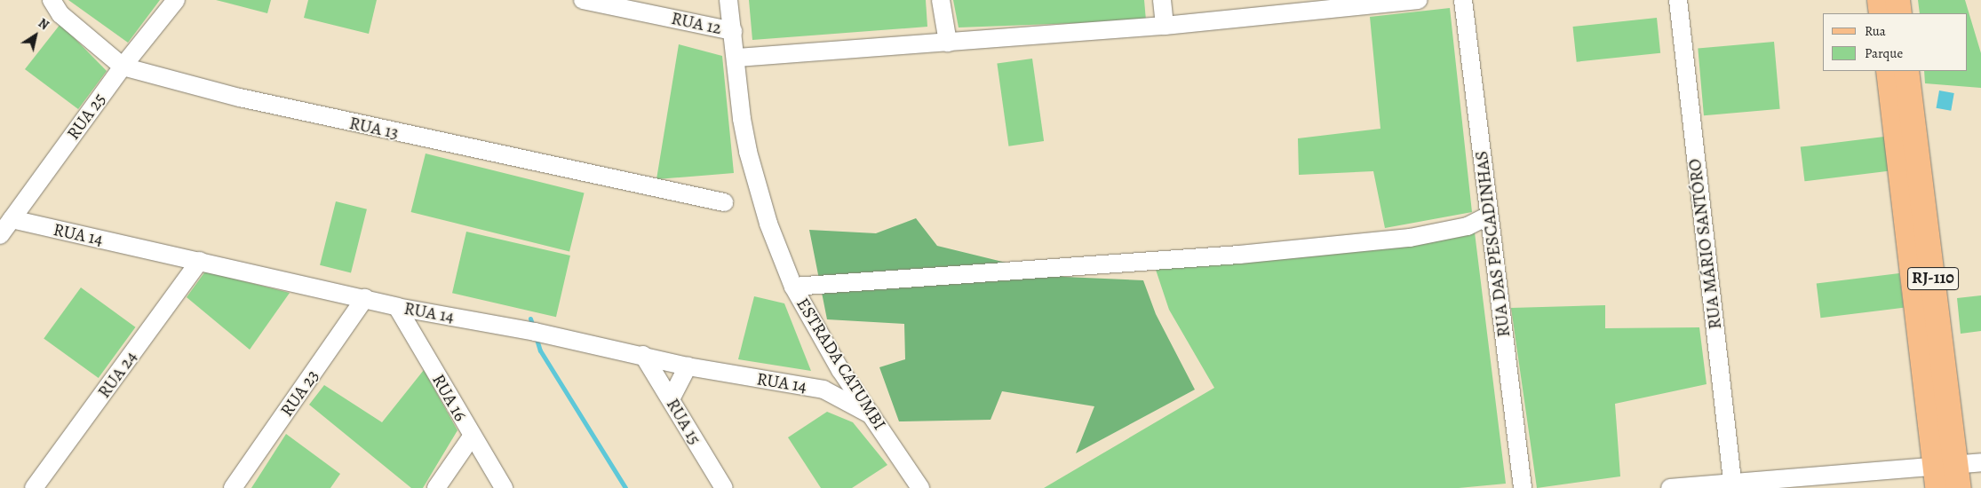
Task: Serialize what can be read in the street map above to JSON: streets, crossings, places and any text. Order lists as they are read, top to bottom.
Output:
{
  "streets": {
    "main road": ["RJ-110"],
    "street": [
      "RUA 12",
      "RUA 25",
      "RUA 13",
      "RUA 14",
      "RUA DAS PESCADINHAS",
      "RUA MÁRIO SANTÓRO",
      "ESTRADA CATUMBI",
      "RUA 24",
      "RUA 23",
      "RUA 16",
      "RUA 15"
    ]
  },
  "crossings": [
    ["RUA 12", "ESTRADA CATUMBI"],
    ["RUA 25", "RUA 13"],
    ["RUA 25", "RUA 14"],
    ["RUA 14", "ESTRADA CATUMBI"],
    ["RUA 14", "RUA 24"],
    ["RUA 14", "RUA 23"],
    ["RUA 14", "RUA 16"],
    ["RUA 14", "RUA 15"]
  ],
  "legend": ["Rua", "Parque"],
  "north": "top right"
}
